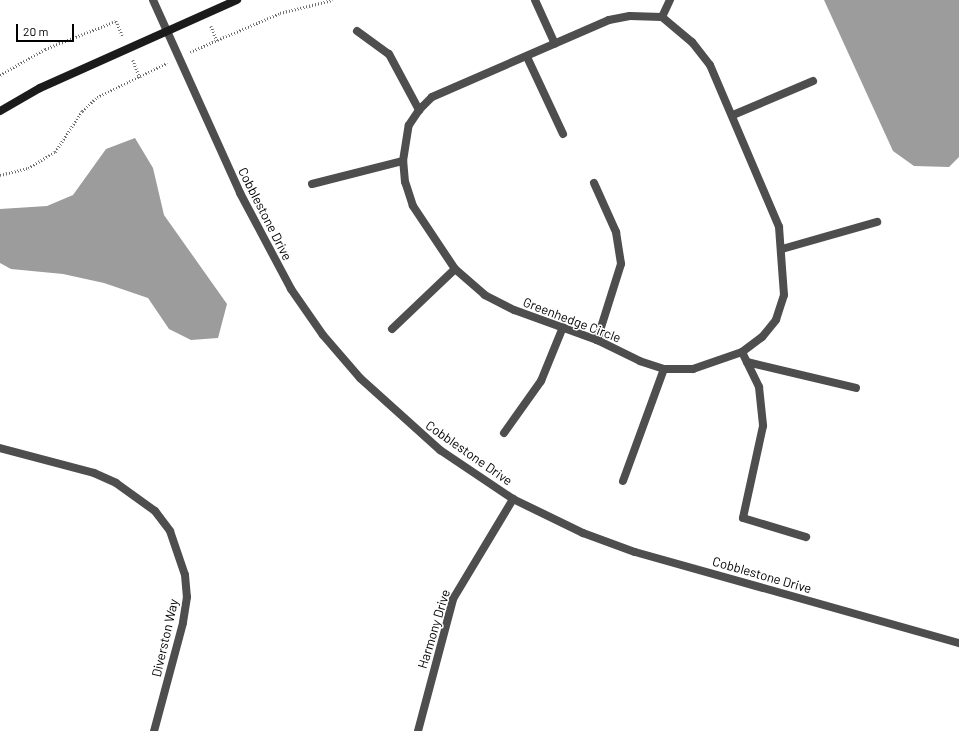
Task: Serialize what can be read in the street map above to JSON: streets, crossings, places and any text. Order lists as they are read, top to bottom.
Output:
{
  "streets": {
    "street": [
      "Cobblestone Drive",
      "Greenhedge Circle",
      "Harmony Drive",
      "Diverston Way"
    ]
  },
  "crossings": [
    ["Cobblestone Drive", "Harmony Drive"]
  ],
  "scale_bar": "20 m"
}
